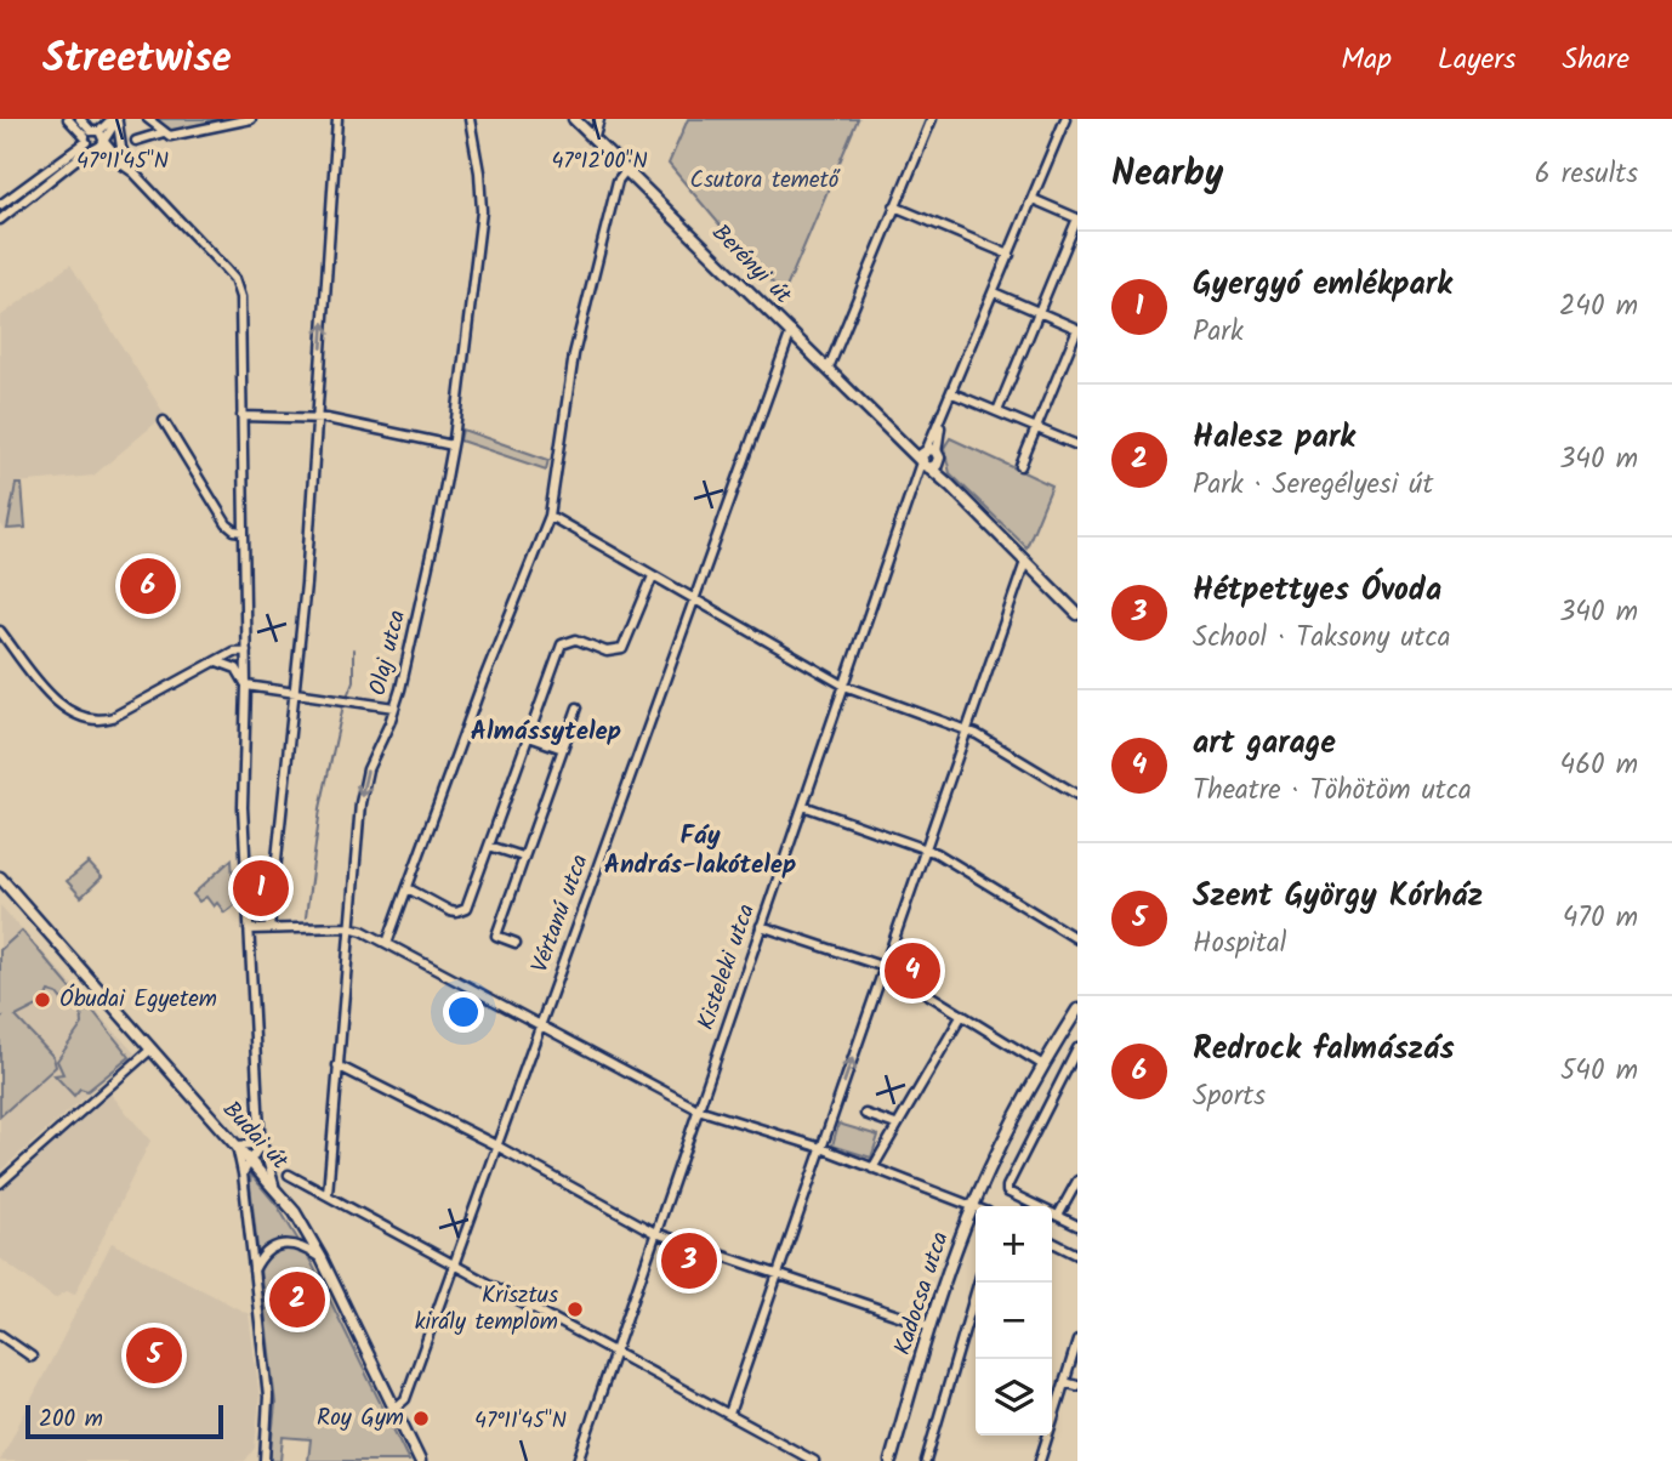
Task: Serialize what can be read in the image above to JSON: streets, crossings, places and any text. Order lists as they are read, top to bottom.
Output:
{
  "streets": {
    "main road": ["Berényi út", "Budai út", "Kadocsa utca"],
    "street": ["Olaj utca", "Vértanú utca", "Kisteleki utca"]
  },
  "crossings": [
    ["Berényi út", "Vértanú utca"],
    ["Berényi út", "Kisteleki utca"],
    ["Vértanú utca", "Budai út"]
  ],
  "districts": ["Almássytelep", "Fáy András-lakótelep"],
  "parks": ["Csutora temető"],
  "places": ["Óbudai Egyetem", "Krisztus király templom", "Roy Gym"],
  "scale_bar": "200 m",
  "page": {
    "header": "Streetwise",
    "nav": ["Map", "Layers", "Share"],
    "heading": ["Nearby", "6 results"],
    "list": [
      {
        "mark": "1",
        "name": "Gyergyó emlékpark",
        "note": "Park",
        "value": "240 m"
      },
      {
        "mark": "2",
        "name": "Halesz park",
        "note": "Park · Seregélyesi út",
        "value": "340 m"
      },
      {
        "mark": "3",
        "name": "Hétpettyes Óvoda",
        "note": "School · Taksony utca",
        "value": "340 m"
      },
      {
        "mark": "4",
        "name": "art garage",
        "note": "Theatre · Töhötöm utca",
        "value": "460 m"
      },
      {
        "mark": "5",
        "name": "Szent György Kórház",
        "note": "Hospital",
        "value": "470 m"
      },
      {
        "mark": "6",
        "name": "Redrock falmászás",
        "note": "Sports",
        "value": "540 m"
      }
    ],
    "pins": [
      "6",
      "1",
      "4",
      "3",
      "2",
      "5"
    ],
    "map_buttons": ["+", "−"],
    "scale": "200 m"
  },
  "coordinates": ["47°11'45\"N", "47°12'00\"N"]
}
